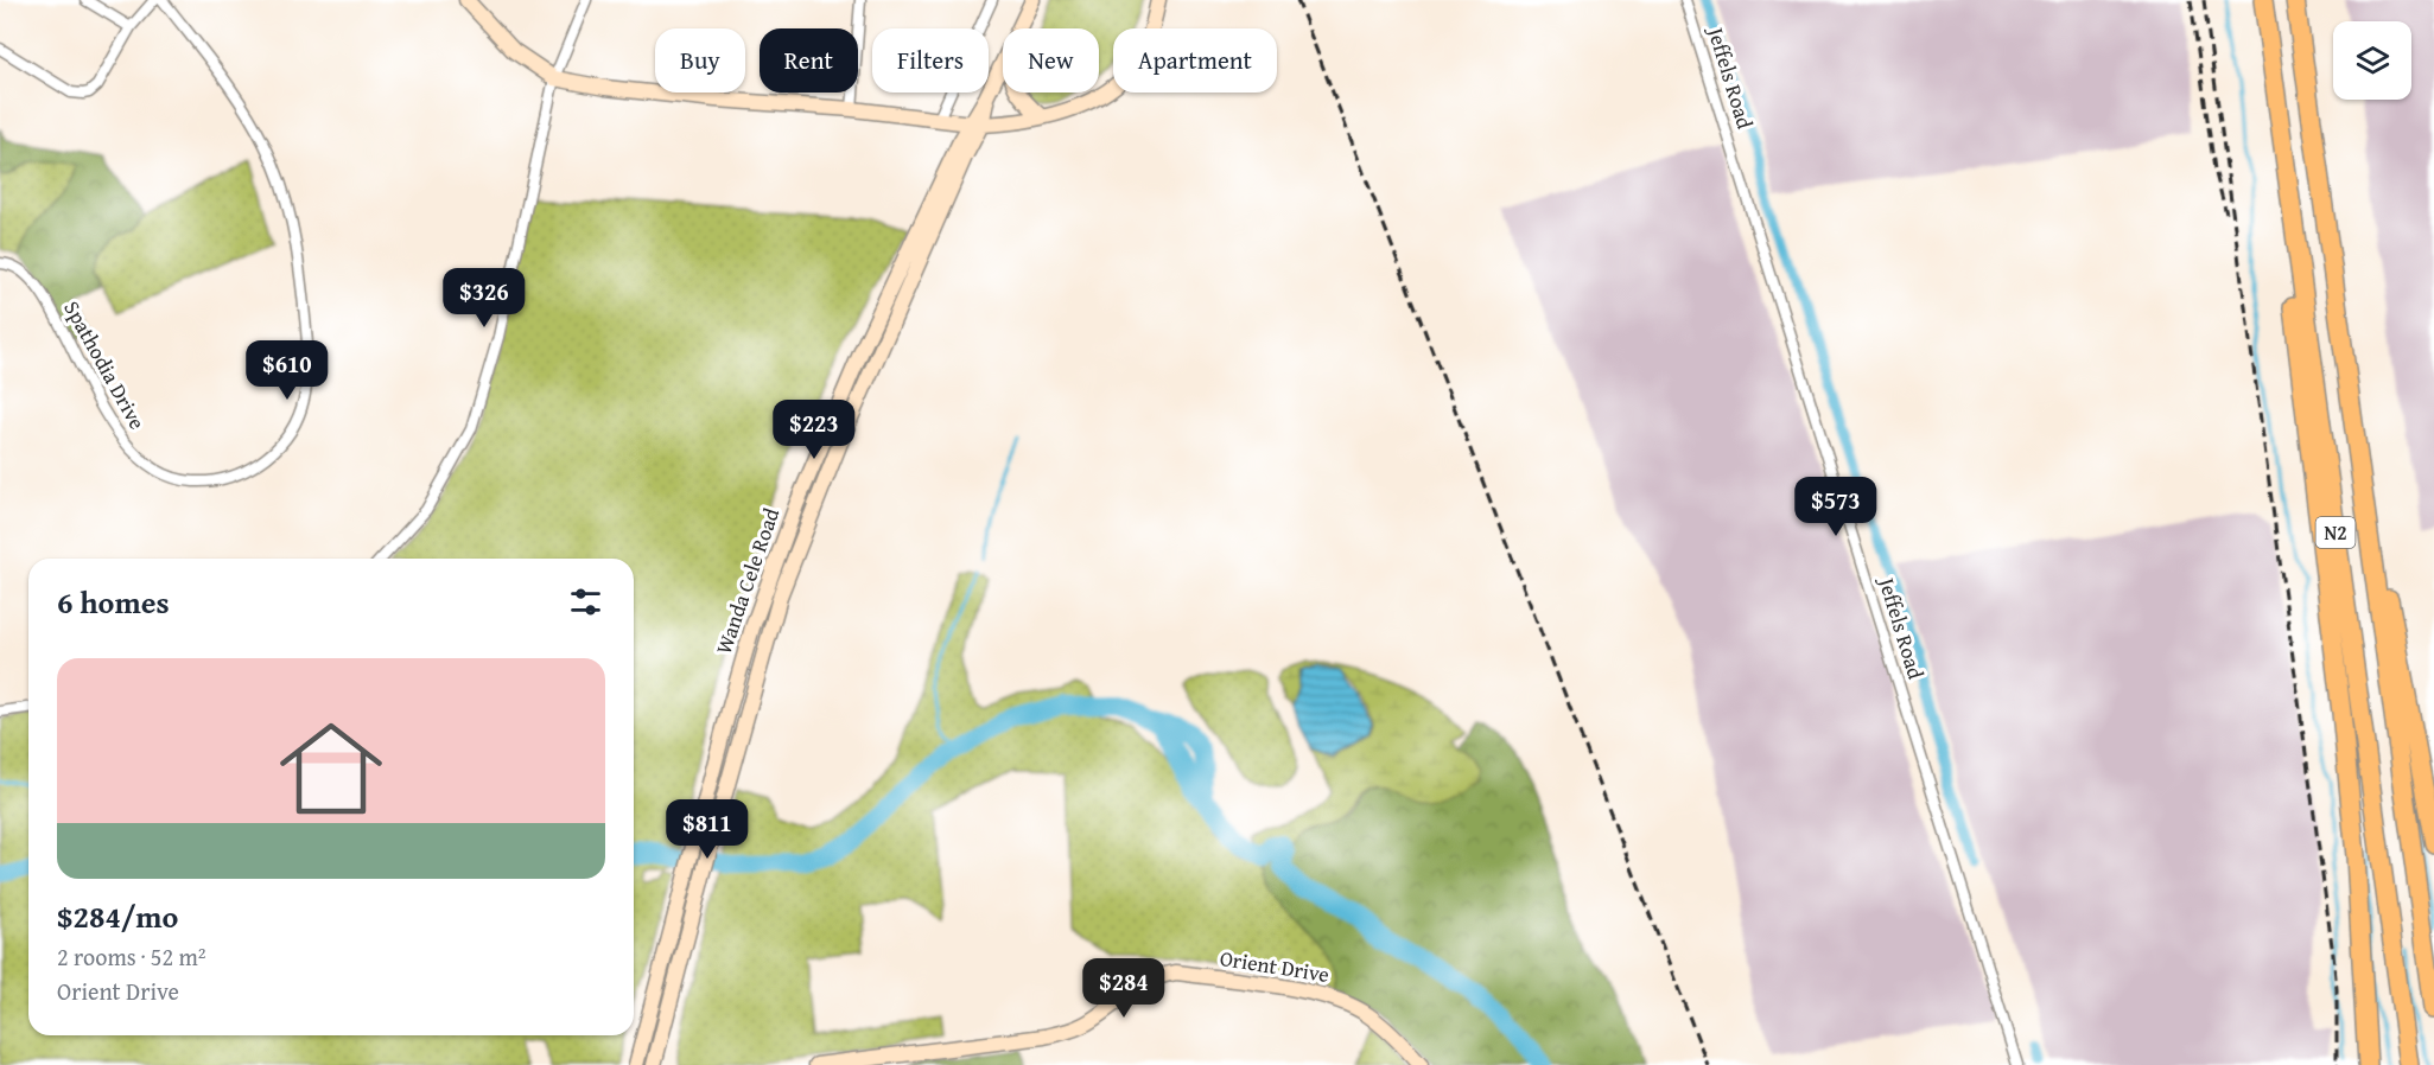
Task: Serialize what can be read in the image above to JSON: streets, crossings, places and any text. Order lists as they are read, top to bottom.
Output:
{
  "streets": {
    "highway": ["N2"],
    "main road": ["Wanda Cele Road", "Orient Drive"],
    "street": ["Jeffels Road", "Spathodia Drive"]
  },
  "page": {
    "chip": [
      "Buy",
      "Rent",
      "Filters",
      "New",
      "Apartment"
    ],
    "price": [
      "$326",
      "$610",
      "$223",
      "$573",
      "$811",
      "$284"
    ],
    "heading": "6 homes",
    "list": [
      {
        "name": "$284/mo",
        "note": "2 rooms · 52 m² · Orient Drive"
      }
    ]
  }
}
